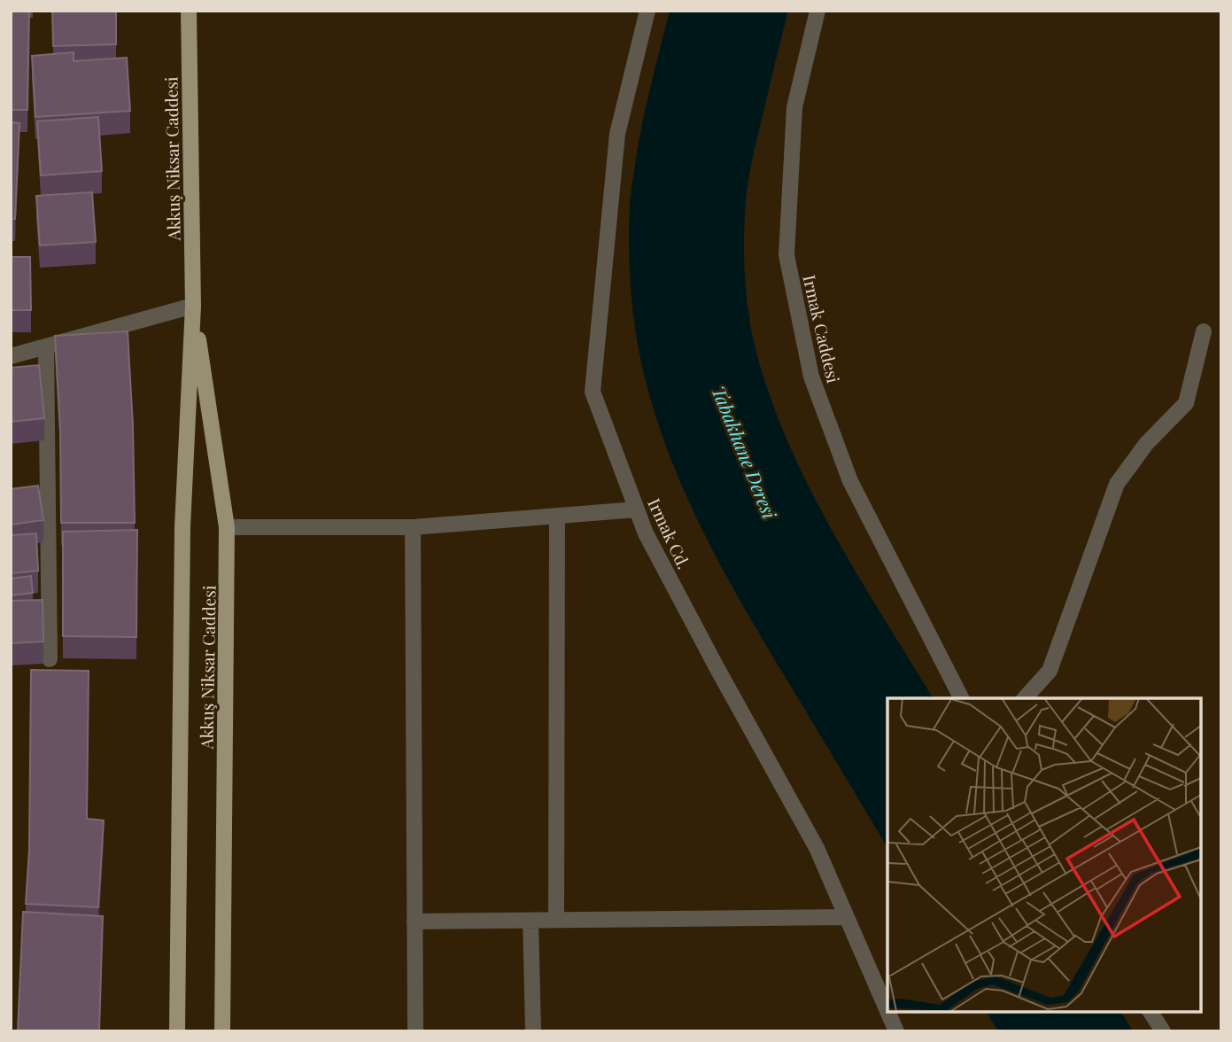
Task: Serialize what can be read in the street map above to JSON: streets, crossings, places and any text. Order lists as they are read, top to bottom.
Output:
{
  "streets": {
    "main road": ["Akkuş Niksar Caddesi"],
    "street": ["Irmak Caddesi", "Irmak Cd."]
  },
  "water": ["Tabakhane Deresi"]
}
